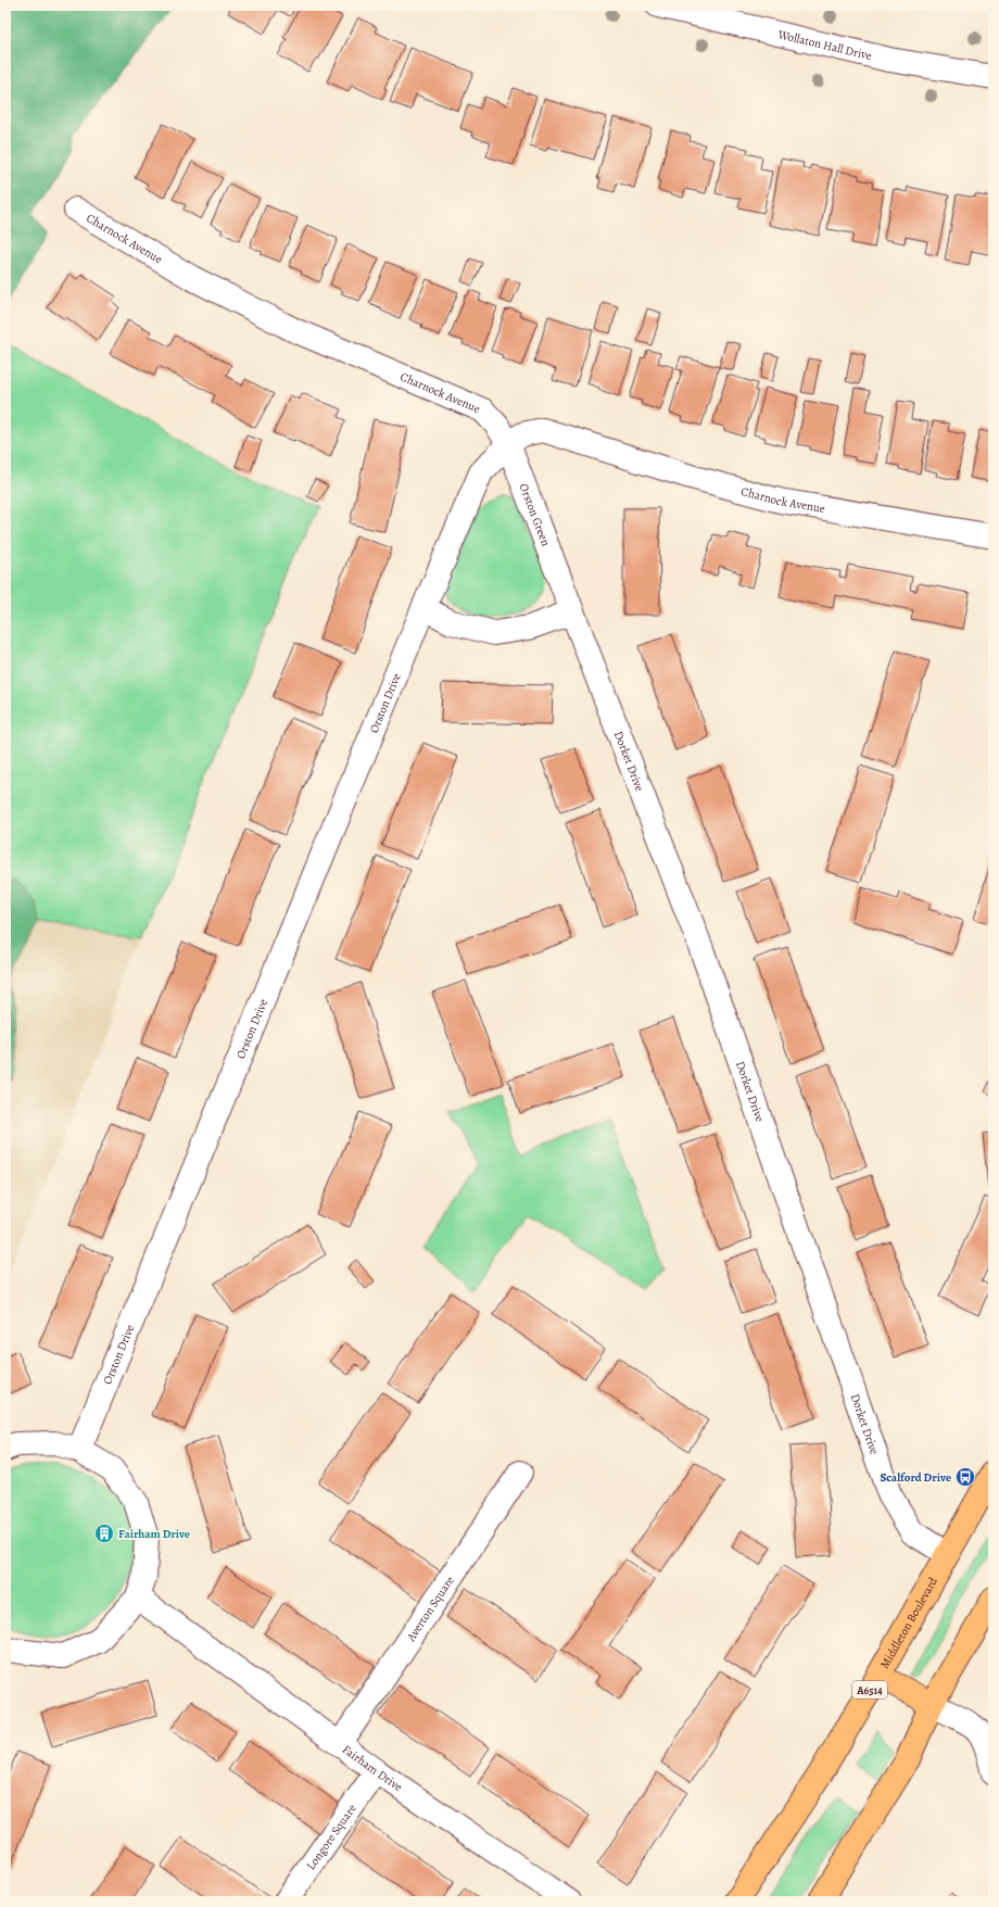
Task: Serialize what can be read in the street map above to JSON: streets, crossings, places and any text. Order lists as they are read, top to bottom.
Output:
{
  "streets": {
    "highway": ["Middleton Boulevard", "A6514"],
    "street": [
      "Wollaton Hall Drive",
      "Charnock Avenue",
      "Orston Green",
      "Orston Drive",
      "Dorket Drive",
      "Averton Square",
      "Fairham Drive",
      "Longore Square"
    ]
  },
  "crossings": [
    ["Charnock Avenue", "Orston Green"],
    ["Orston Green", "Dorket Drive"],
    ["Dorket Drive", "Middleton Boulevard"],
    ["Averton Square", "Fairham Drive"],
    ["Fairham Drive", "Longore Square"]
  ],
  "places": {
    "bus stop": ["Scalford Drive"],
    "building": ["Fairham Drive"]
  }
}
